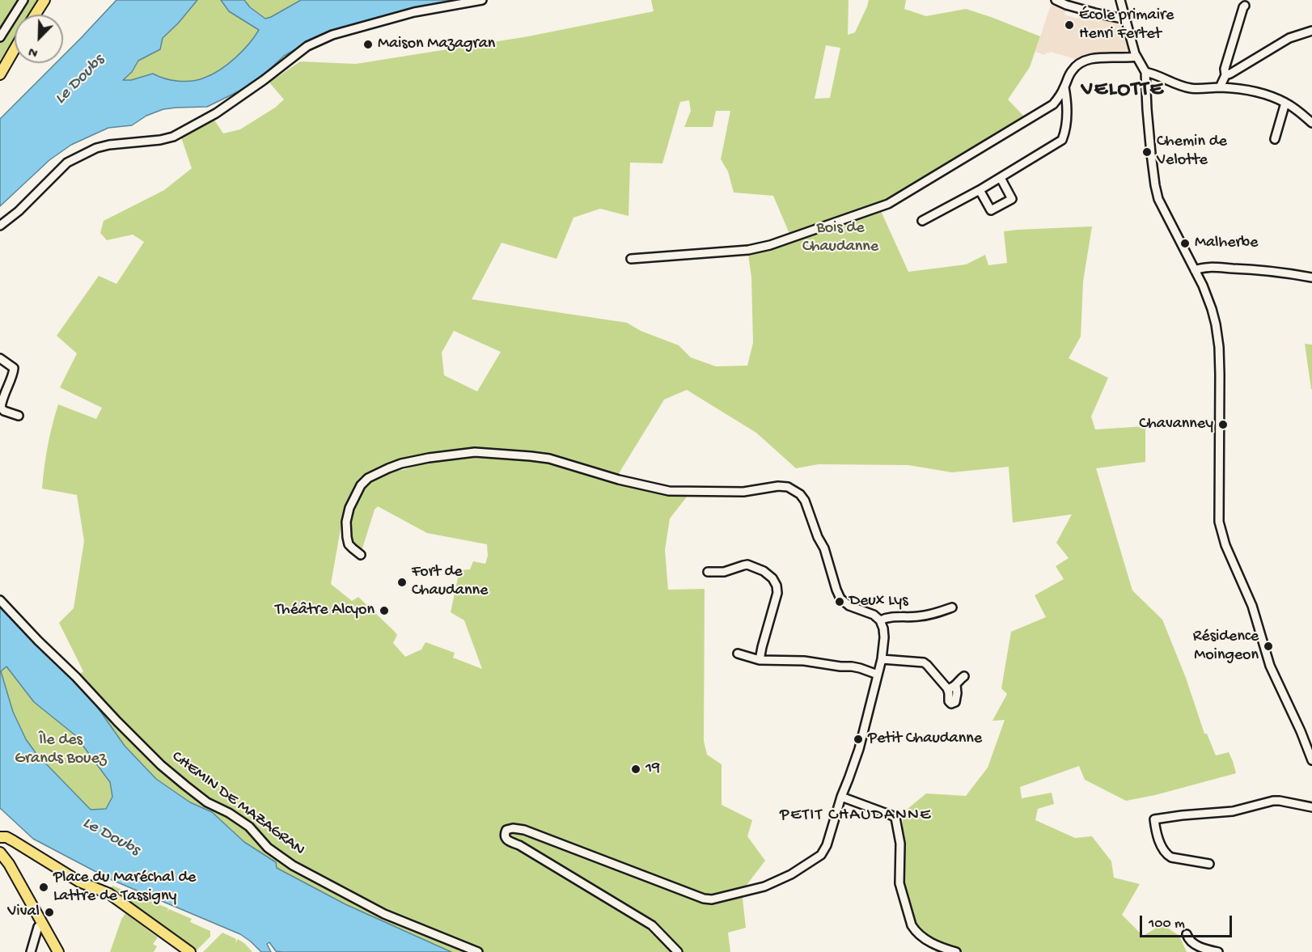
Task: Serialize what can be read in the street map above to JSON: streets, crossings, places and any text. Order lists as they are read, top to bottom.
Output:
{
  "streets": {
    "street": ["CHEMIN DE MAZAGRAN"]
  },
  "districts": ["VELOTTE", "PETIT CHAUDANNE"],
  "water": ["Le Doubs"],
  "parks": ["Bois de Chaudanne", "Île des Grands Bouez"],
  "places": [
    "École primaire Henri Fertet",
    "Maison Mazagran",
    "Chemin de Velotte",
    "Malherbe",
    "Chavanney",
    "Fort de Chaudanne",
    "Deux Lys",
    "Théâtre Alcyon",
    "Résidence Moingeon",
    "Petit Chaudanne",
    "19",
    "Place du Maréchal de Lattre de Tassigny",
    "Vival"
  ],
  "scale_bar": "100 m",
  "north": "bottom left"
}
